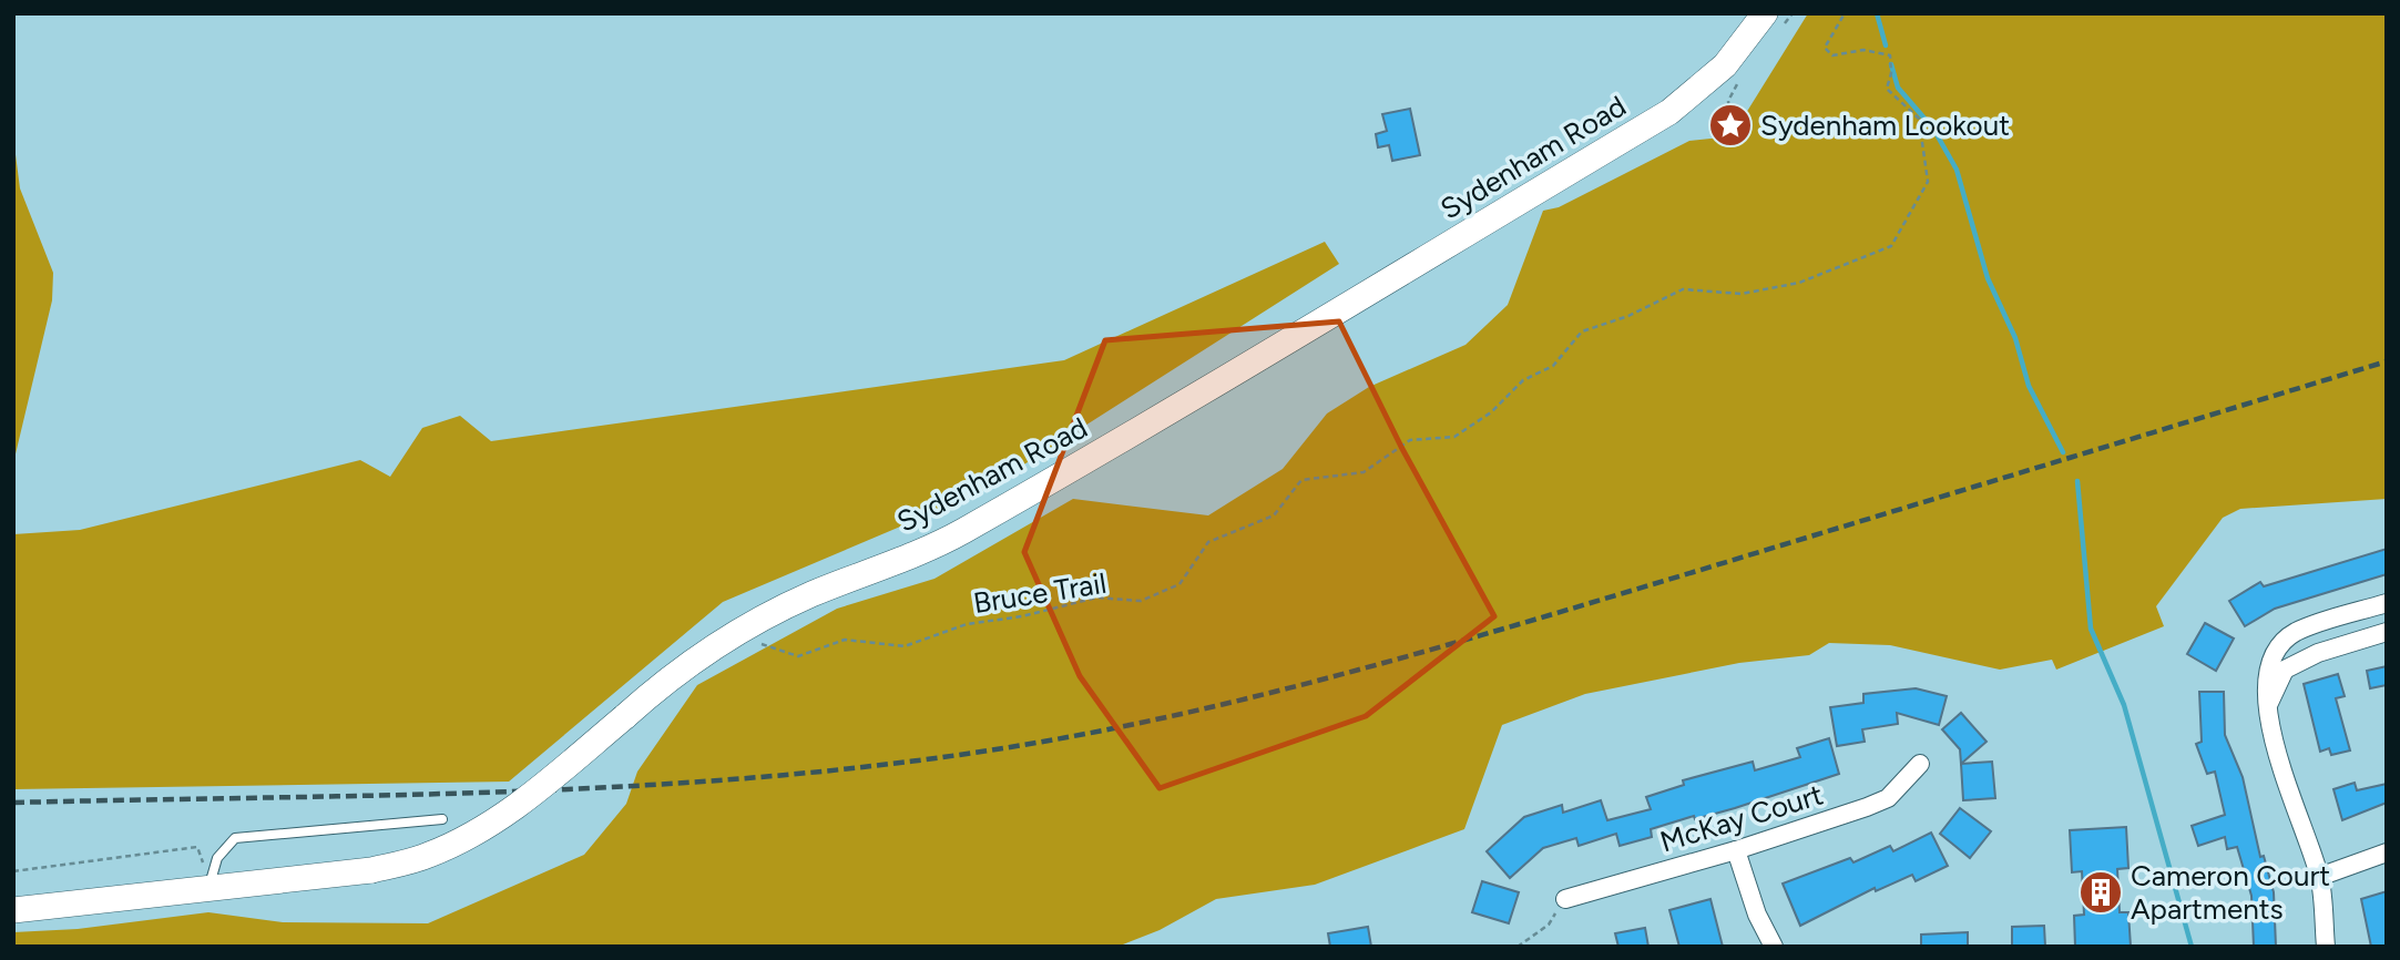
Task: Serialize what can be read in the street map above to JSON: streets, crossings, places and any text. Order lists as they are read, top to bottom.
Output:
{
  "streets": {
    "main road": ["Sydenham Road"],
    "street": ["McKay Court"],
    "path": ["Bruce Trail"]
  },
  "places": {
    "place": ["Sydenham Lookout"],
    "building": ["Cameron Court Apartments"]
  }
}
